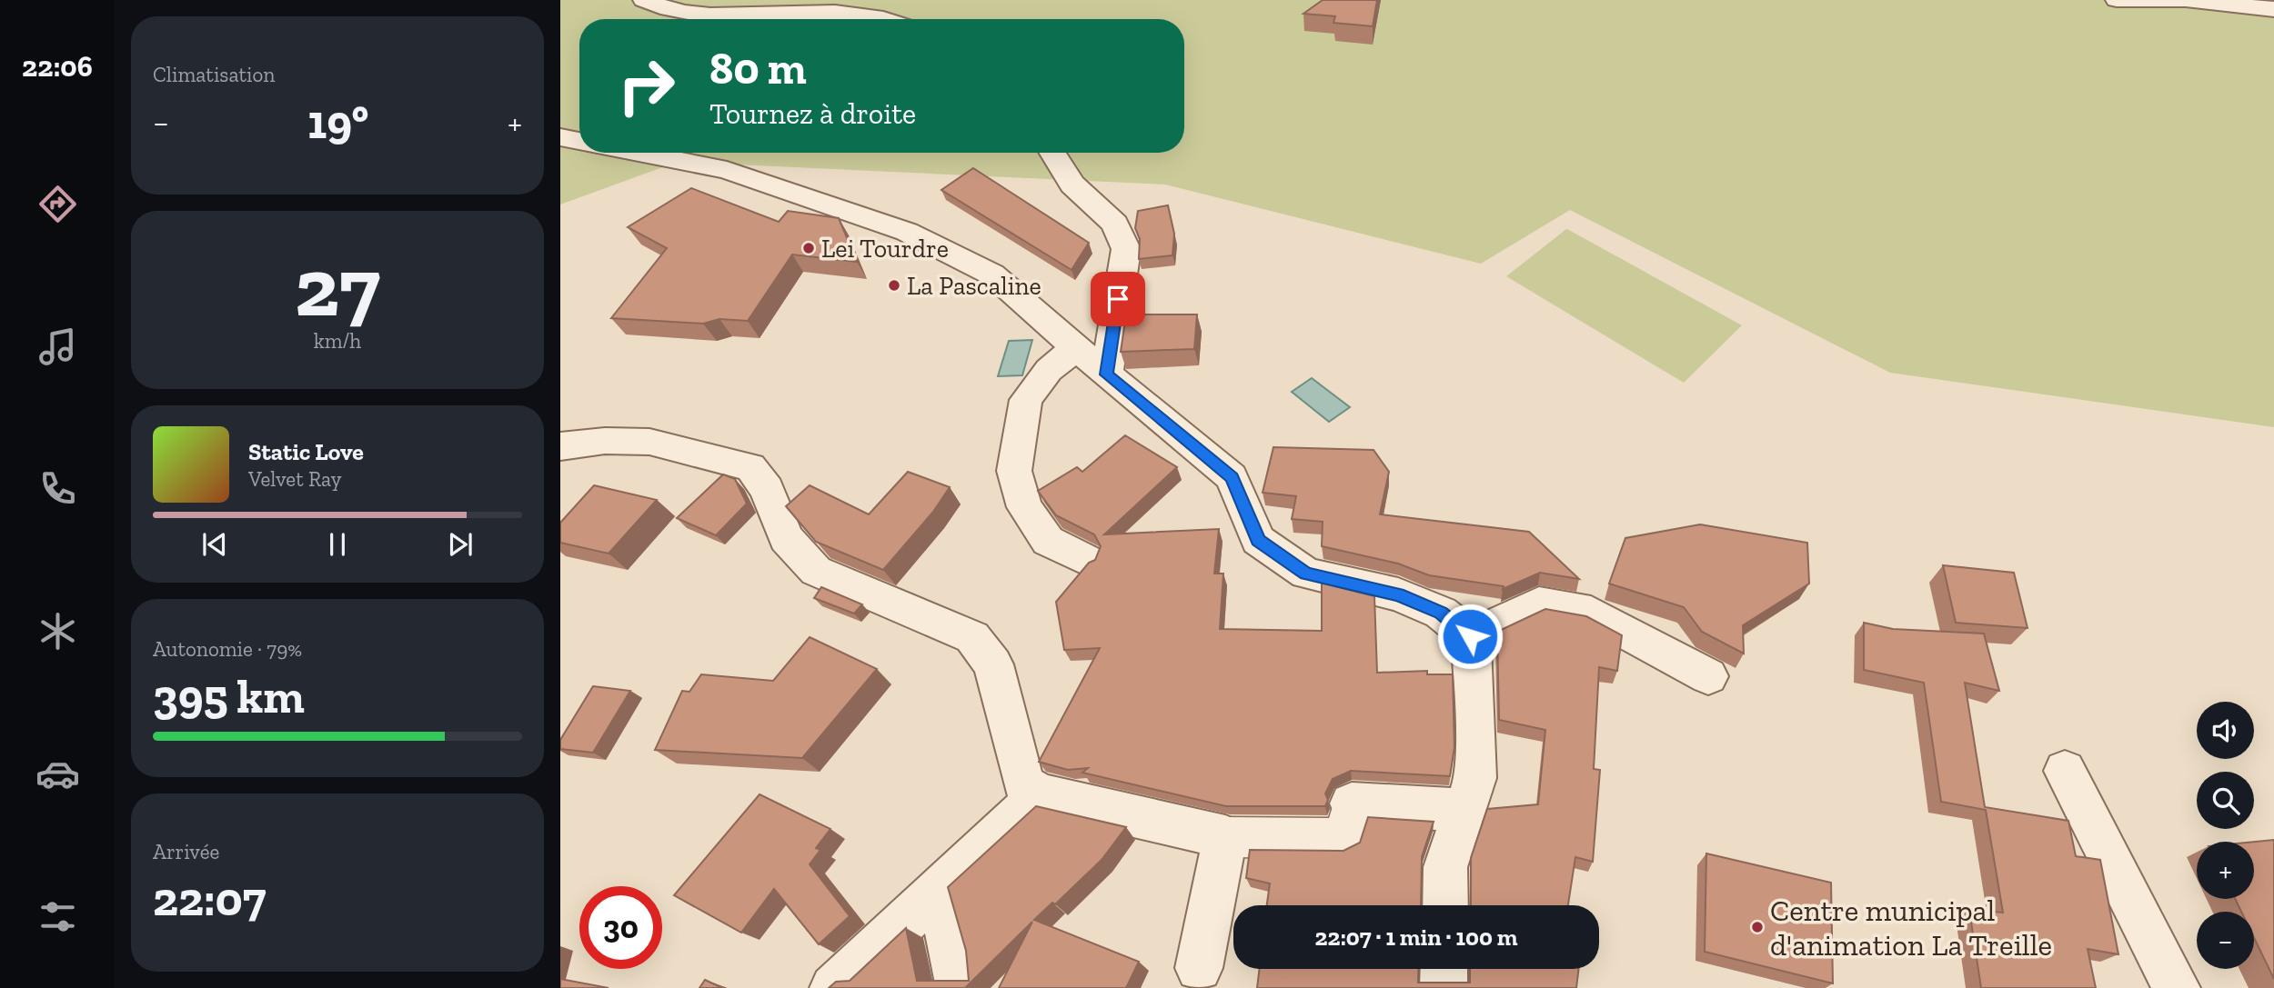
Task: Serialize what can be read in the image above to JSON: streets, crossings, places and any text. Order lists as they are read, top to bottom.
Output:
{
  "places": ["Lei Tourdre", "La Pascaline", "Centre municipal d'animation La Treille"],
  "page": {
    "tabs": "22:06",
    "tile": [
      "Climatisation",
      ["27", "km/h"],
      ["Autonomie · 79%", "395 km"],
      ["Arrivée", "22:07"]
    ],
    "turn": ["80 m", "Tournez à droite"],
    "heat": ["−", "19°", "+"],
    "song": ["Static Love", "Velvet Ray"],
    "map_buttons": ["+", "−"],
    "limit": "30",
    "trip": "22:07 · 1 min · 100 m"
  }
}
